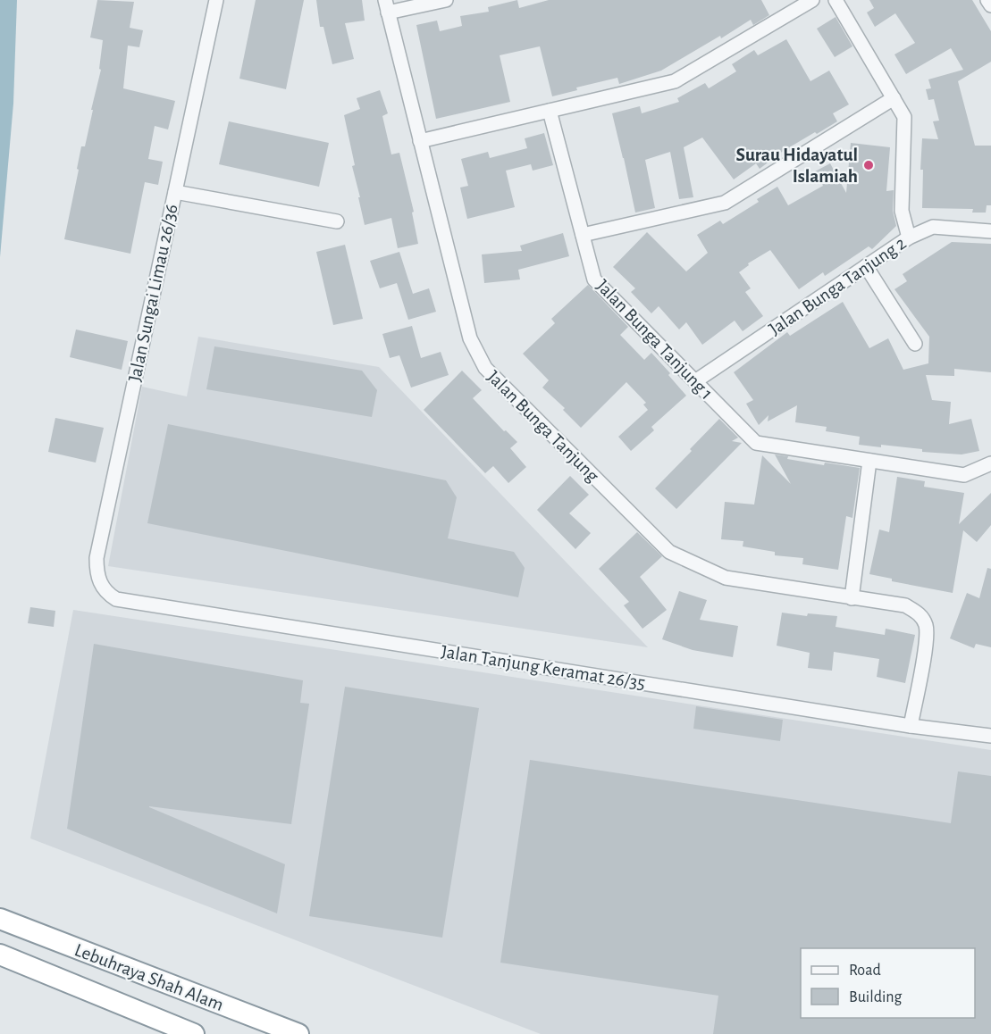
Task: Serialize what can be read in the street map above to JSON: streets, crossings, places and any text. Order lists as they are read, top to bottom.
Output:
{
  "streets": {
    "highway": ["Lebuhraya Shah Alam"],
    "street": [
      "Jalan Bunga Tanjung 2",
      "Jalan Sungai Limau 26/36",
      "Jalan Bunga Tanjung 1",
      "Jalan Bunga Tanjung",
      "Jalan Tanjung Keramat 26/35"
    ]
  },
  "crossings": [
    ["Jalan Bunga Tanjung 2", "Jalan Bunga Tanjung 1"],
    ["Jalan Sungai Limau 26/36", "Jalan Tanjung Keramat 26/35"],
    ["Jalan Bunga Tanjung", "Jalan Tanjung Keramat 26/35"]
  ],
  "places": ["Surau Hidayatul Islamiah"],
  "legend": ["Road", "Building"]
}
